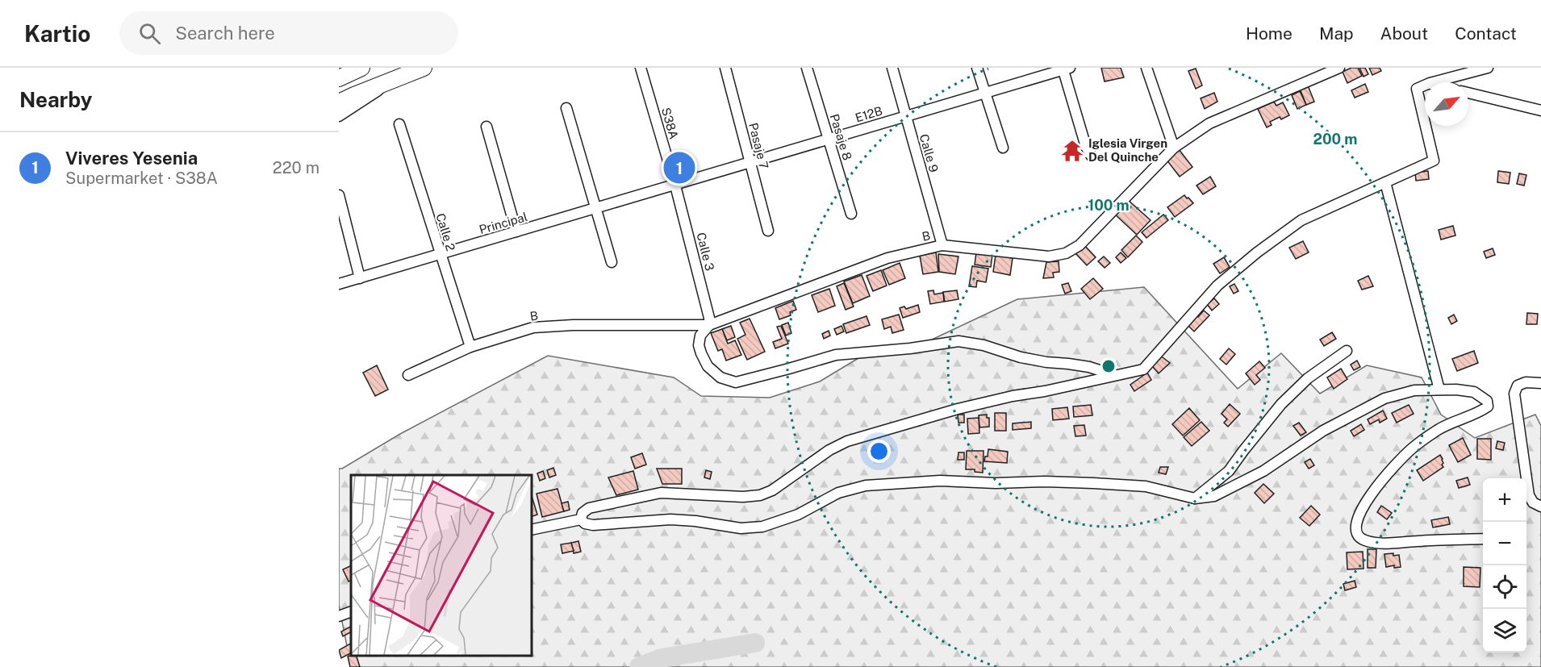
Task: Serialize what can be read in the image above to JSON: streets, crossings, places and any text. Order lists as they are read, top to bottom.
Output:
{
  "streets": {
    "street": [
      "E12B",
      "S38A",
      "Pasaje 8",
      "Pasaje 7",
      "Calle 9",
      "Principal",
      "Calle 2",
      "B",
      "Calle 3"
    ]
  },
  "crossings": [
    ["E12B", "S38A"],
    ["E12B", "Pasaje 8"],
    ["E12B", "Pasaje 7"],
    ["E12B", "Calle 9"],
    ["E12B", "Principal"],
    ["E12B", "Calle 3"],
    ["S38A", "Principal"],
    ["S38A", "Calle 3"],
    ["Calle 9", "B"],
    ["Principal", "Calle 2"],
    ["Principal", "Calle 3"],
    ["Calle 2", "B"],
    ["B", "Calle 3"]
  ],
  "places": {
    "temple": ["Iglesia Virgen Del Quinche"]
  },
  "north": "top right",
  "page": {
    "header": "Kartio",
    "search": "Search here",
    "nav": [
      "Home",
      "Map",
      "About",
      "Contact"
    ],
    "heading": "Nearby",
    "list": [
      {
        "mark": "1",
        "name": "Viveres Yesenia",
        "note": "Supermarket · S38A",
        "value": "220 m"
      }
    ],
    "pins": "1",
    "map_buttons": ["+", "−"]
  },
  "rings": ["200 m", "100 m"]
}
